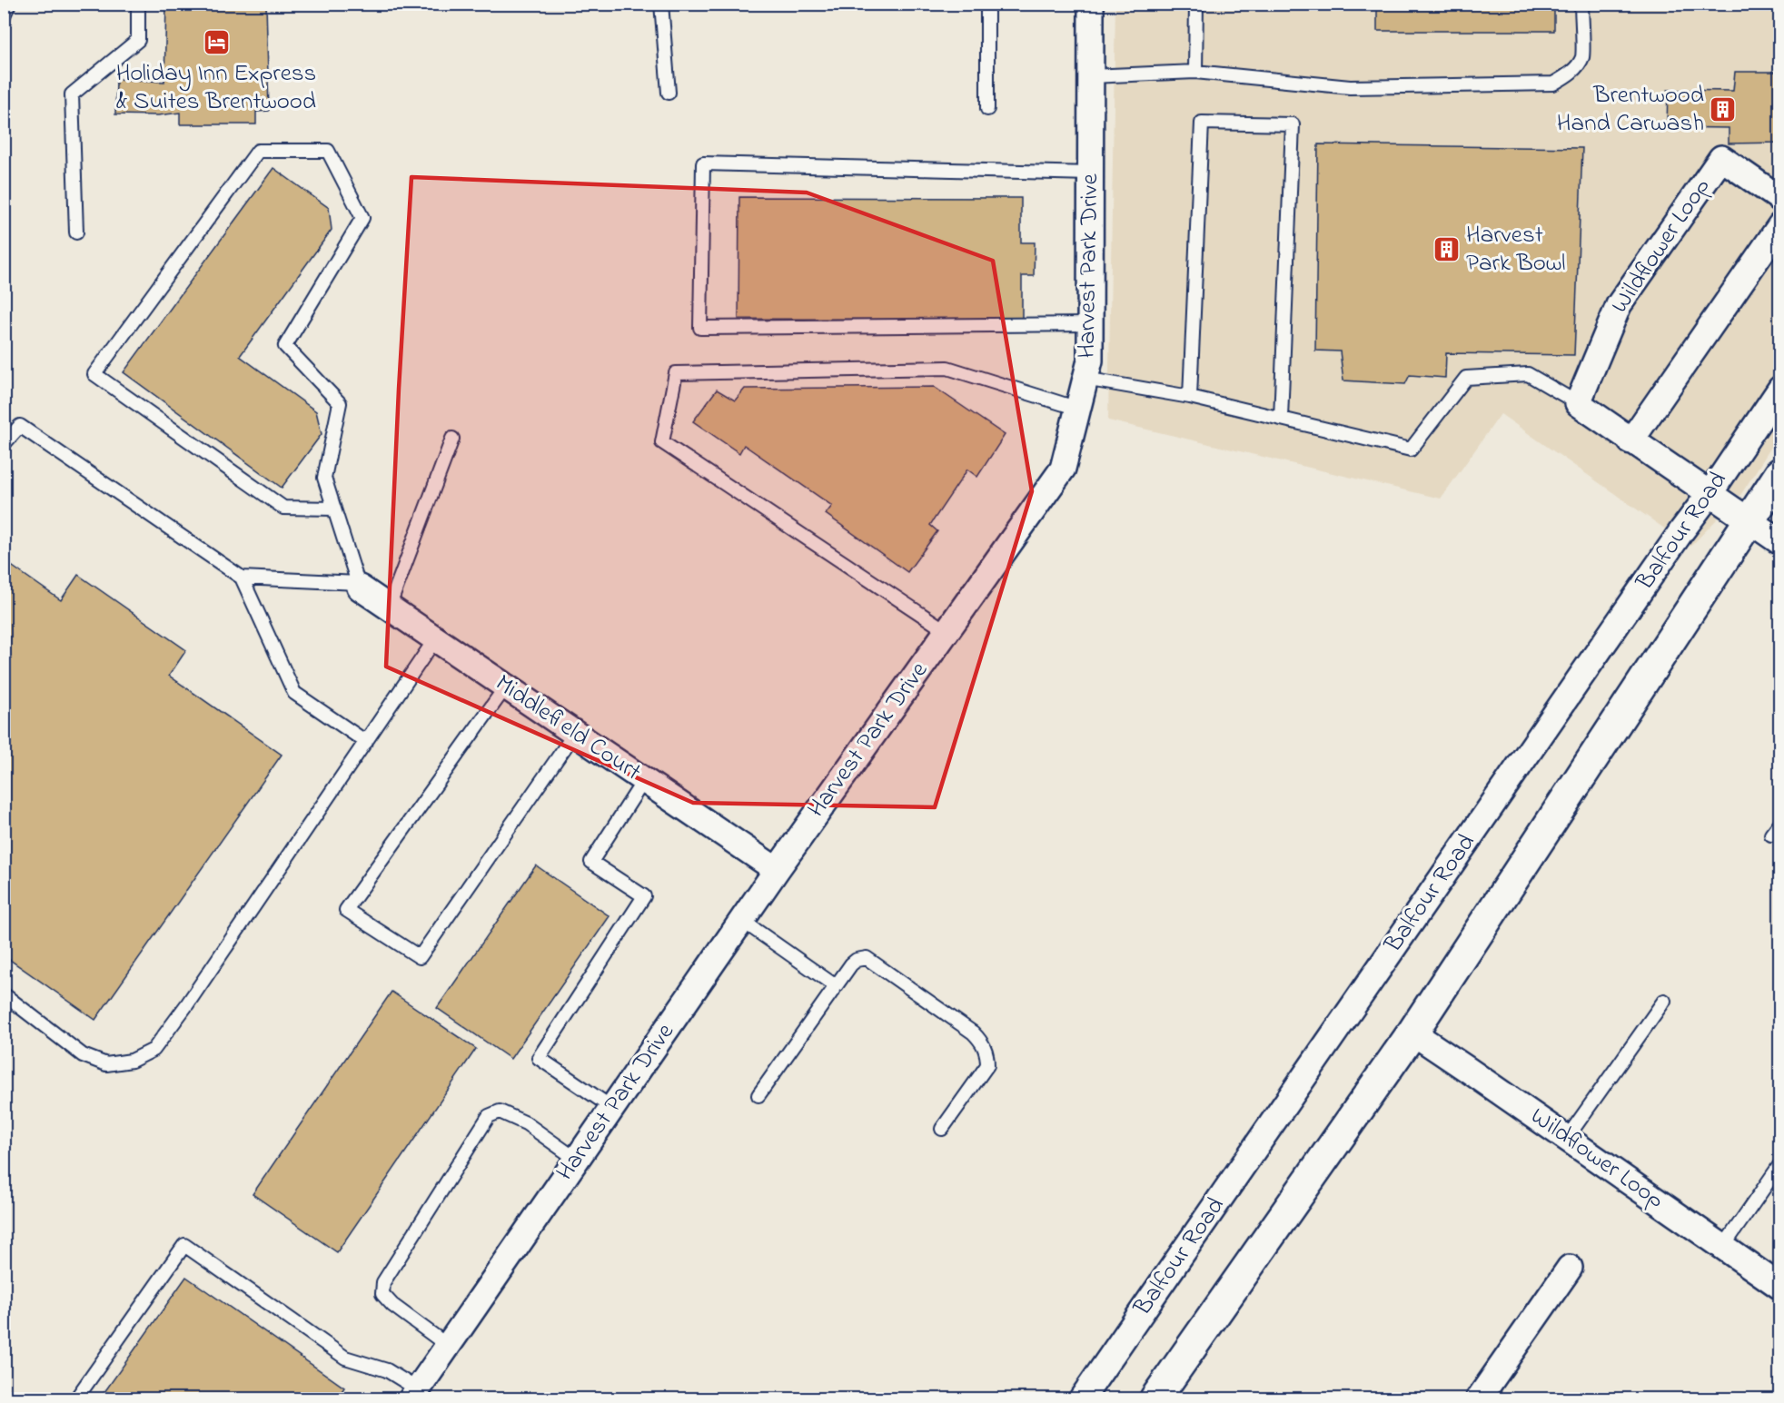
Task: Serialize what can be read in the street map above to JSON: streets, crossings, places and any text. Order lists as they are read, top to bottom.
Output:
{
  "streets": {
    "street": [
      "Wildflower Loop",
      "Harvest Park Drive",
      "Balfour Road",
      "Middlefield Court"
    ]
  },
  "crossings": [
    ["Wildflower Loop", "Balfour Road"],
    ["Harvest Park Drive", "Middlefield Court"]
  ],
  "places": {
    "hotel": ["Holiday Inn Express & Suites Brentwood"],
    "building": ["Brentwood Hand Carwash", "Harvest Park Bowl"]
  }
}
